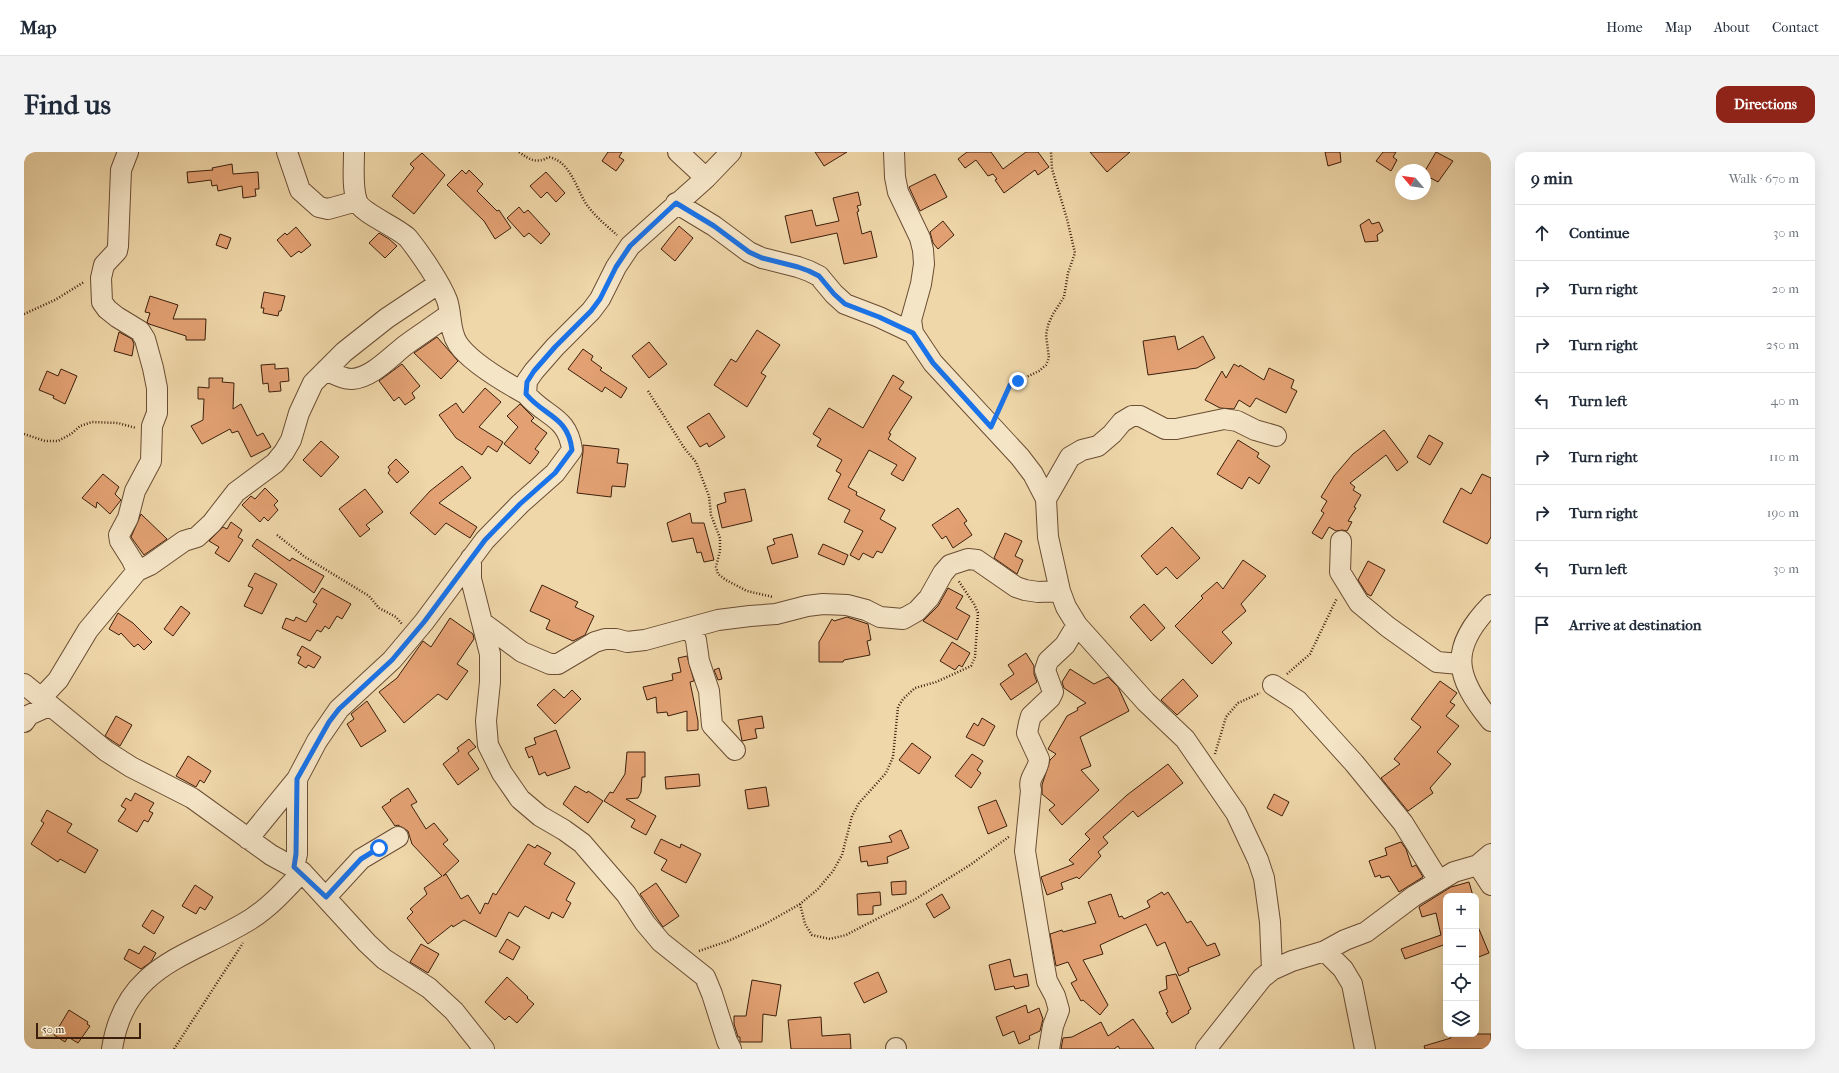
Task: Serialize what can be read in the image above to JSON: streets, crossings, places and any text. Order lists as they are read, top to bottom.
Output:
{
  "scale_bar": "50 m",
  "north": "top left",
  "page": {
    "header": "Map",
    "nav": [
      "Home",
      "Map",
      "About",
      "Contact"
    ],
    "buttons": "Directions",
    "title": "Find us",
    "heading": ["9 min", "Walk · 670 m"],
    "list": [
      ["Continue", "30 m"],
      ["Turn right", "20 m"],
      ["Turn right", "250 m"],
      ["Turn left", "40 m"],
      ["Turn right", "110 m"],
      ["Turn right", "190 m"],
      ["Turn left", "30 m"],
      "Arrive at destination"
    ],
    "map_buttons": ["+", "−"],
    "scale": "50 m"
  }
}
